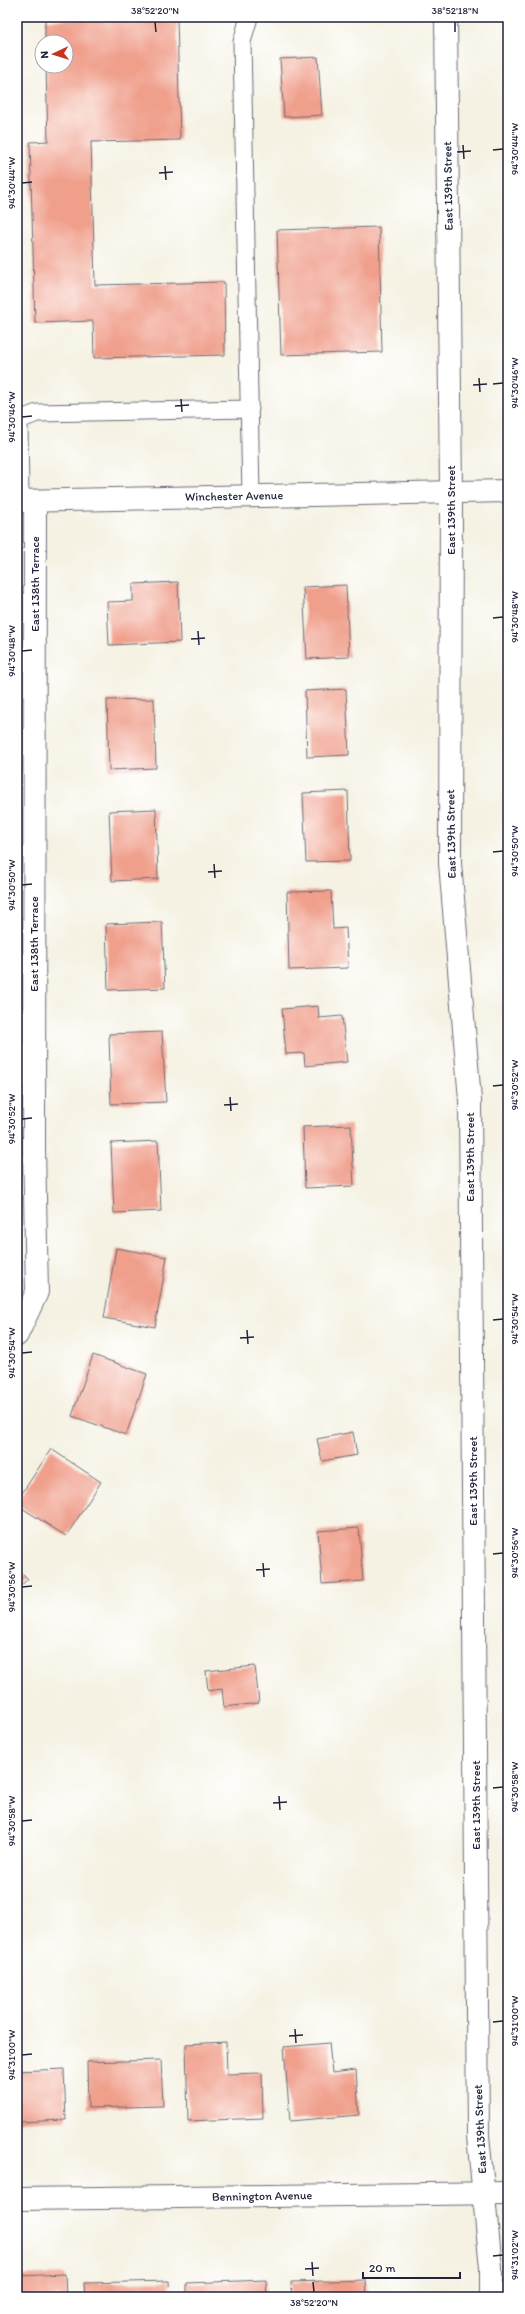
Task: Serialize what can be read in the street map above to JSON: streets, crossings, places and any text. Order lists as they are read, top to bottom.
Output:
{
  "streets": {
    "street": [
      "East 139th Street",
      "Winchester Avenue",
      "East 138th Terrace",
      "Bennington Avenue"
    ]
  },
  "crossings": [
    ["East 139th Street", "Winchester Avenue"],
    ["East 139th Street", "Bennington Avenue"],
    ["Winchester Avenue", "East 138th Terrace"]
  ],
  "scale_bar": "20 m",
  "north": "left",
  "coordinates": [
    "38°52'20\"N",
    "38°52'18\"N",
    "94°30'44\"W",
    "94°30'46\"W",
    "94°30'48\"W",
    "94°30'50\"W",
    "94°30'52\"W",
    "94°30'54\"W",
    "94°30'56\"W",
    "94°30'58\"W",
    "94°31'00\"W",
    "94°31'02\"W"
  ]
}
